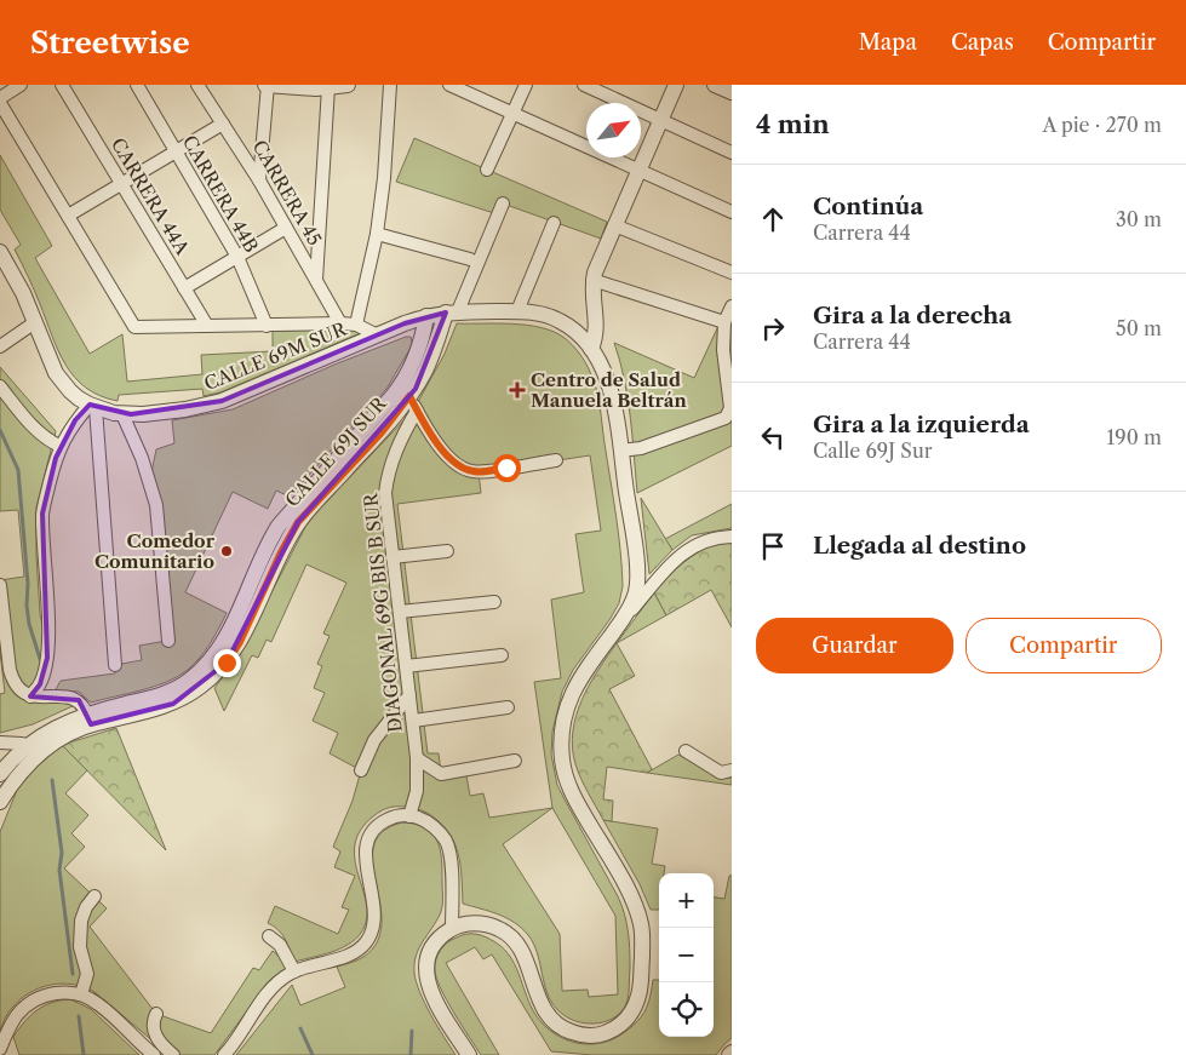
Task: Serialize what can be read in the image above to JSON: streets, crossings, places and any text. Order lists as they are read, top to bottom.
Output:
{
  "streets": {
    "street": [
      "CARRERA 45",
      "CARRERA 44B",
      "CARRERA 44A",
      "CALLE 69M SUR",
      "CALLE 69J SUR",
      "DIAGONAL 69G BIS B SUR"
    ]
  },
  "places": {
    "health": ["Centro de Salud Manuela Beltrán"],
    "other": ["Comedor Comunitario"]
  },
  "north": "top right",
  "page": {
    "header": "Streetwise",
    "nav": ["Mapa", "Capas", "Compartir"],
    "heading": ["4 min", "A pie · 270 m"],
    "list": [
      ["Continúa", "Carrera 44", "30 m"],
      ["Gira a la derecha", "Carrera 44", "50 m"],
      ["Gira a la izquierda", "Calle 69J Sur", "190 m"],
      "Llegada al destino"
    ],
    "buttons": ["Guardar", "Compartir"],
    "map_buttons": ["+", "−"]
  }
}
